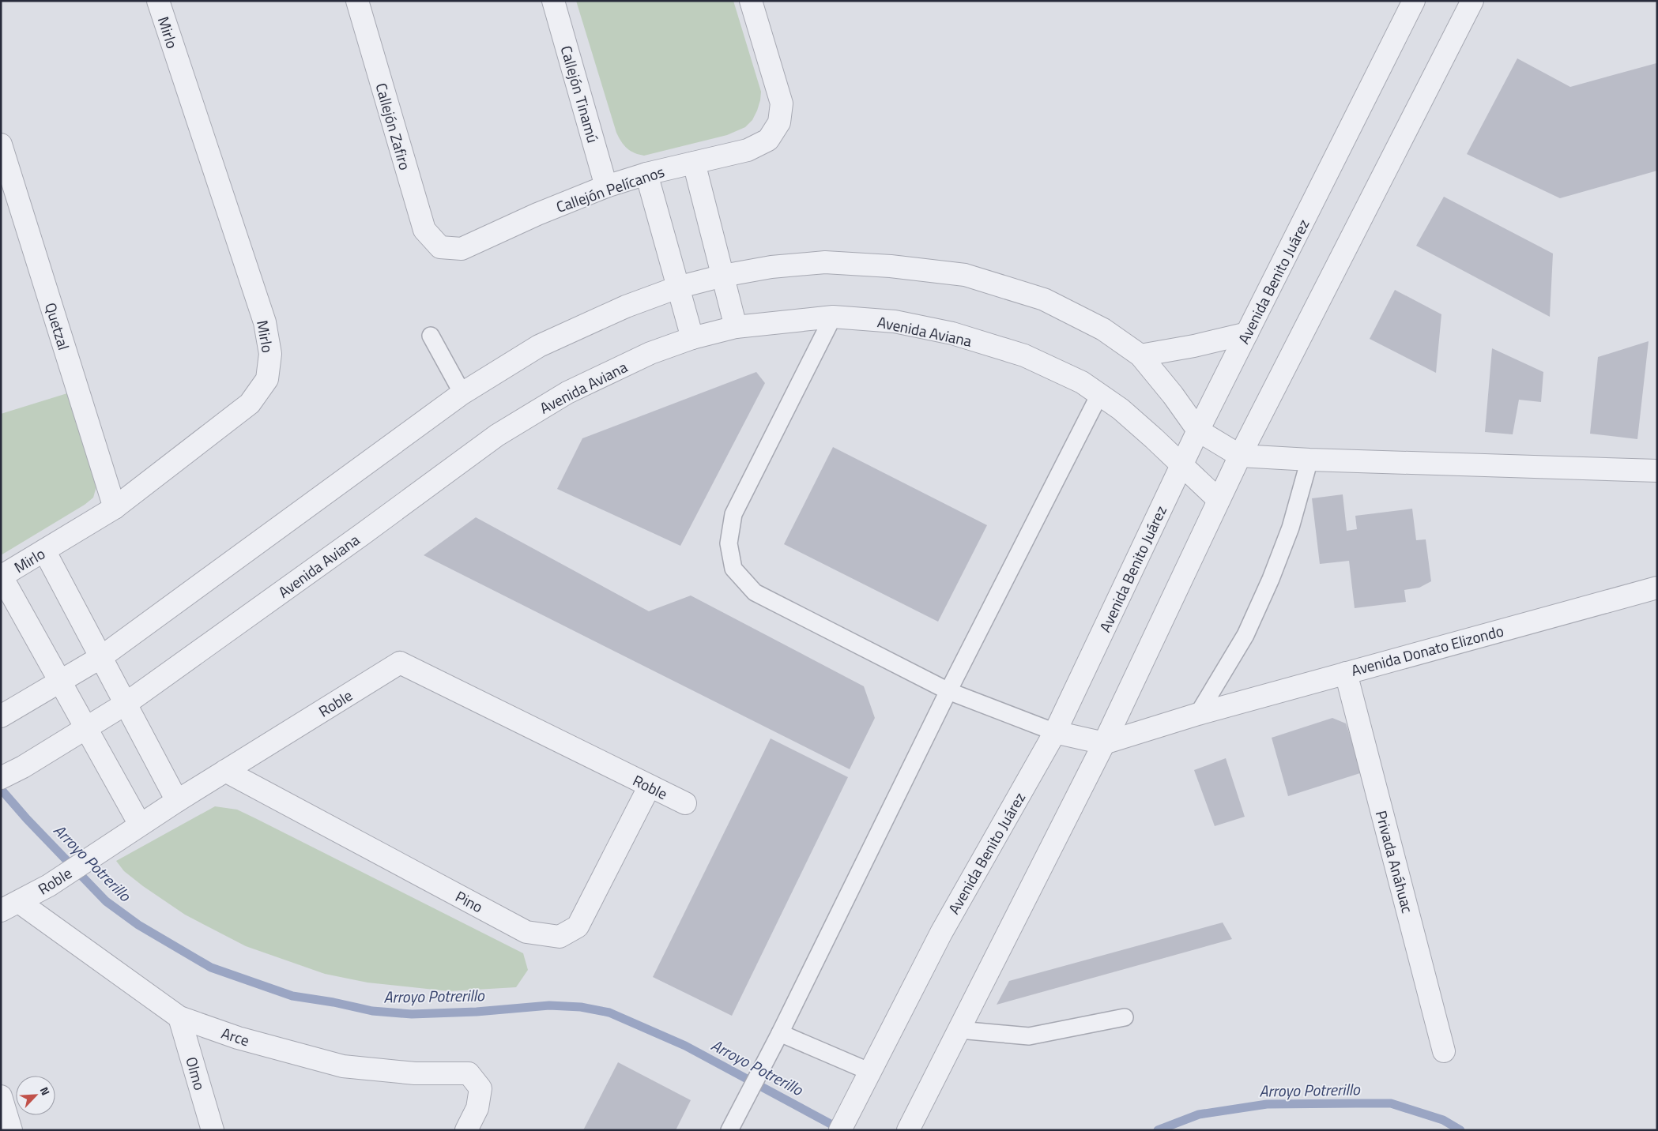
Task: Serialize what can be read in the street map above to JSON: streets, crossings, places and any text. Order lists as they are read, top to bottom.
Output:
{
  "streets": {
    "street": [
      "Mirlo",
      "Callejón Tinamú",
      "Callejón Zafiro",
      "Callejón Pelícanos",
      "Avenida Benito Juárez",
      "Quetzal",
      "Avenida Aviana",
      "Avenida Donato Elizondo",
      "Roble",
      "Privada Anáhuac",
      "Pino",
      "Arce",
      "Olmo"
    ]
  },
  "crossings": [
    ["Mirlo", "Quetzal"],
    ["Callejón Tinamú", "Callejón Pelícanos"],
    ["Callejón Zafiro", "Callejón Pelícanos"],
    ["Avenida Benito Juárez", "Avenida Aviana"],
    ["Avenida Donato Elizondo", "Privada Anáhuac"],
    ["Roble", "Pino"],
    ["Roble", "Arce"],
    ["Arce", "Olmo"]
  ],
  "water": ["Arroyo Potrerillo"],
  "north": "top right"
}
